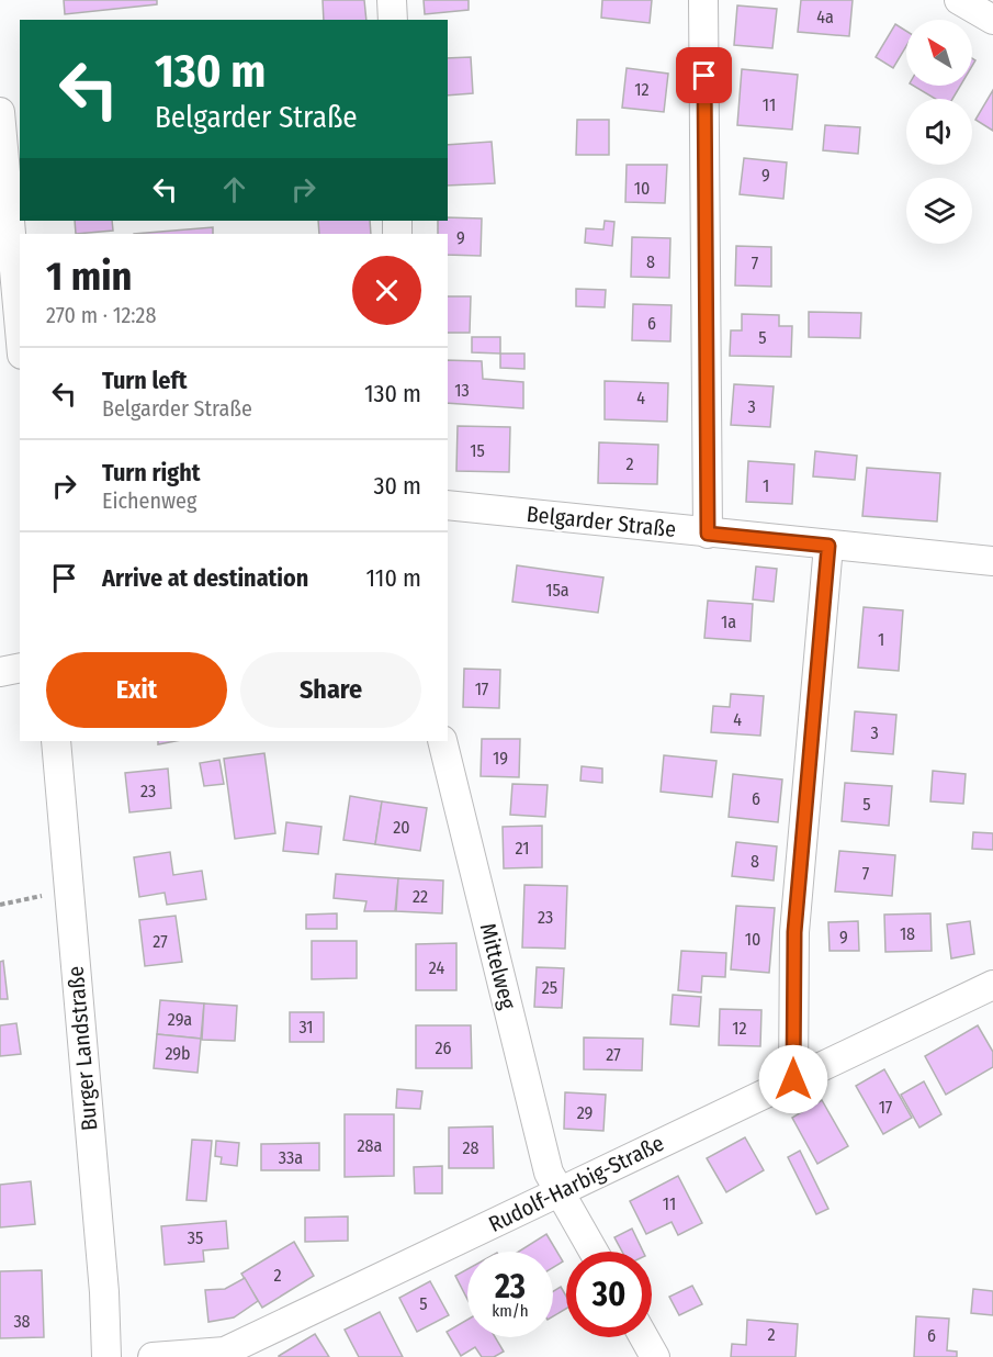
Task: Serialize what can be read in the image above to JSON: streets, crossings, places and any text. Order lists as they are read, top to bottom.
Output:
{
  "streets": {
    "street": [
      "Belgarder Straße",
      "Mittelweg",
      "Burger Landstraße",
      "Rudolf-Harbig-Straße"
    ]
  },
  "crossings": [
    ["Mittelweg", "Rudolf-Harbig-Straße"]
  ],
  "house_numbers": [
    "4a",
    "12",
    "11",
    "9",
    "10",
    "9",
    "8",
    "7",
    "6",
    "5",
    "13",
    "4",
    "3",
    "15",
    "2",
    "1",
    "15a",
    "1a",
    "1",
    "17",
    "4",
    "3",
    "19",
    "23",
    "6",
    "5",
    "20",
    "21",
    "8",
    "7",
    "22",
    "23",
    "18",
    "9",
    "10",
    "27",
    "24",
    "25",
    "29a",
    "31",
    "12",
    "26",
    "29b",
    "27",
    "17",
    "29",
    "28a",
    "28",
    "33a",
    "11",
    "35",
    "2",
    "5",
    "38",
    "2",
    "6"
  ],
  "north": "top left",
  "page": {
    "turn": ["130 m", "Belgarder Straße"],
    "heading": ["1 min", "270 m · 12:28"],
    "list": [
      {
        "name": "Turn left",
        "note": "Belgarder Straße",
        "value": "130 m"
      },
      {
        "name": "Turn right",
        "note": "Eichenweg",
        "value": "30 m"
      },
      {
        "name": "Arrive at destination",
        "value": "110 m"
      }
    ],
    "buttons": ["Exit", "Share"],
    "speed": "23 km/h",
    "limit": "30"
  }
}
